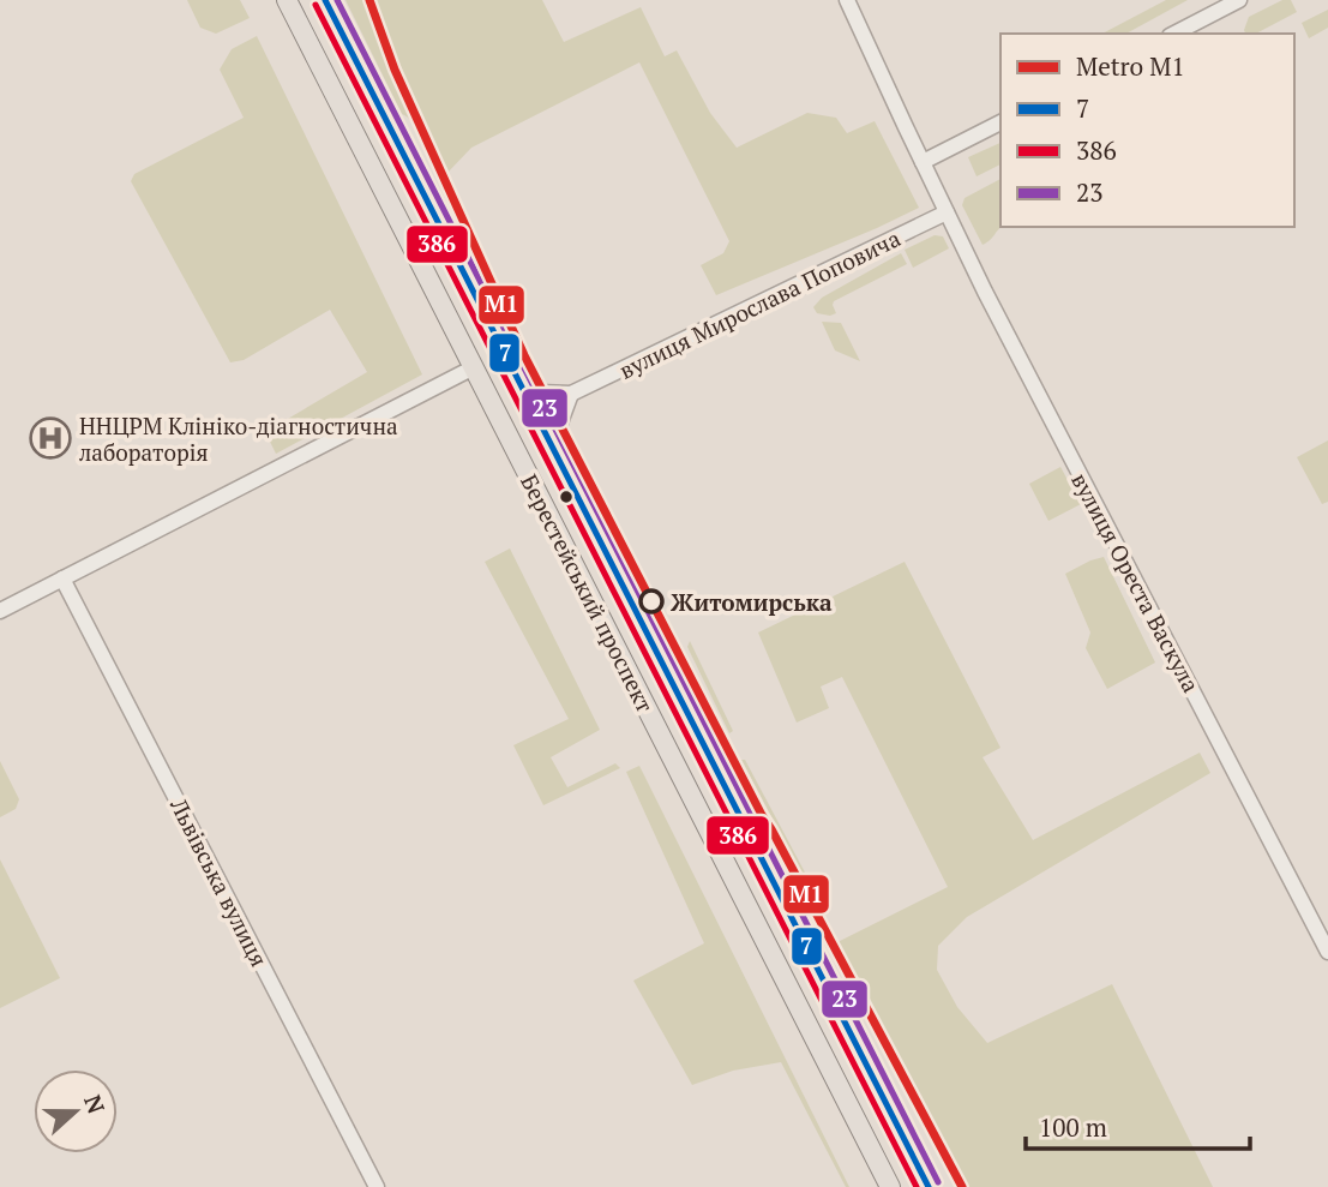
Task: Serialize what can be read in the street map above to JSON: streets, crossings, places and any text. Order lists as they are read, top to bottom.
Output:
{
  "streets": {
    "main road": ["Берестейський проспект"],
    "street": ["вулиця Мирослава Поповича", "вулиця Ореста Васкула", "Львівська вулиця"]
  },
  "crossings": [
    ["вулиця Мирослава Поповича", "вулиця Ореста Васкула"]
  ],
  "places": {
    "hospital": ["ННЦРМ Клініко-діагностична лабораторія"],
    "other": ["Житомирська"]
  },
  "lines": [
    "metro line M1",
    "transit line 7",
    "transit line 23",
    "transit line 386"
  ],
  "legend": [
    "Metro M1",
    "7",
    "386",
    "23"
  ],
  "scale_bar": "100 m",
  "north": "right"
}
